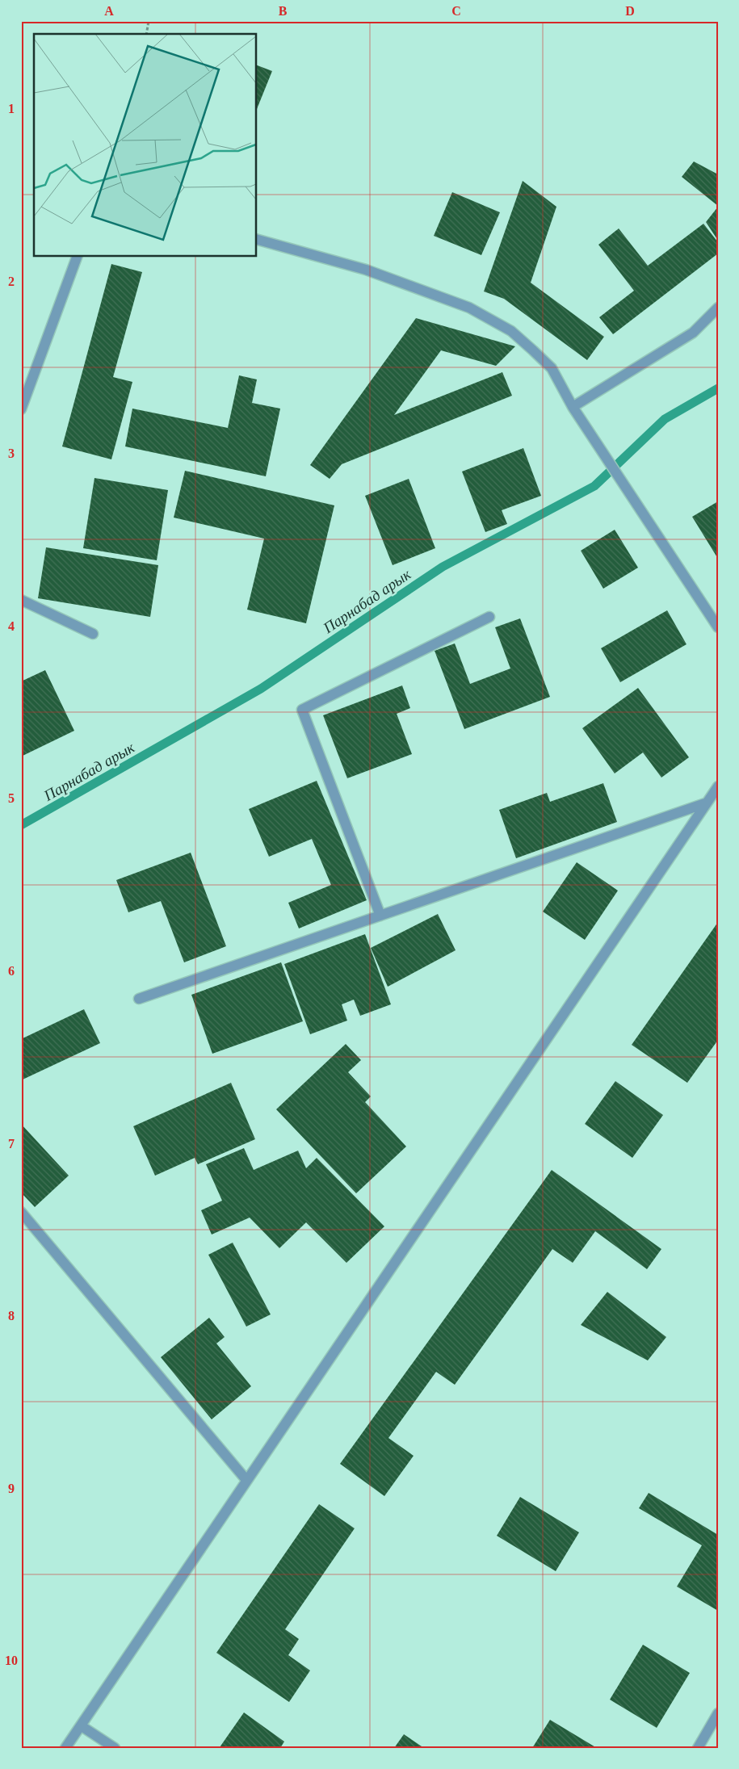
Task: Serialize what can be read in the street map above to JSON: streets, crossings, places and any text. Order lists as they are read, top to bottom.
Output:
{
  "water": ["Парнабад арык"],
  "grid": {
    "columns": [
      "A",
      "B",
      "C",
      "D"
    ],
    "rows": [
      "1",
      "2",
      "3",
      "4",
      "5",
      "6",
      "7",
      "8",
      "9",
      "10"
    ]
  }
}
